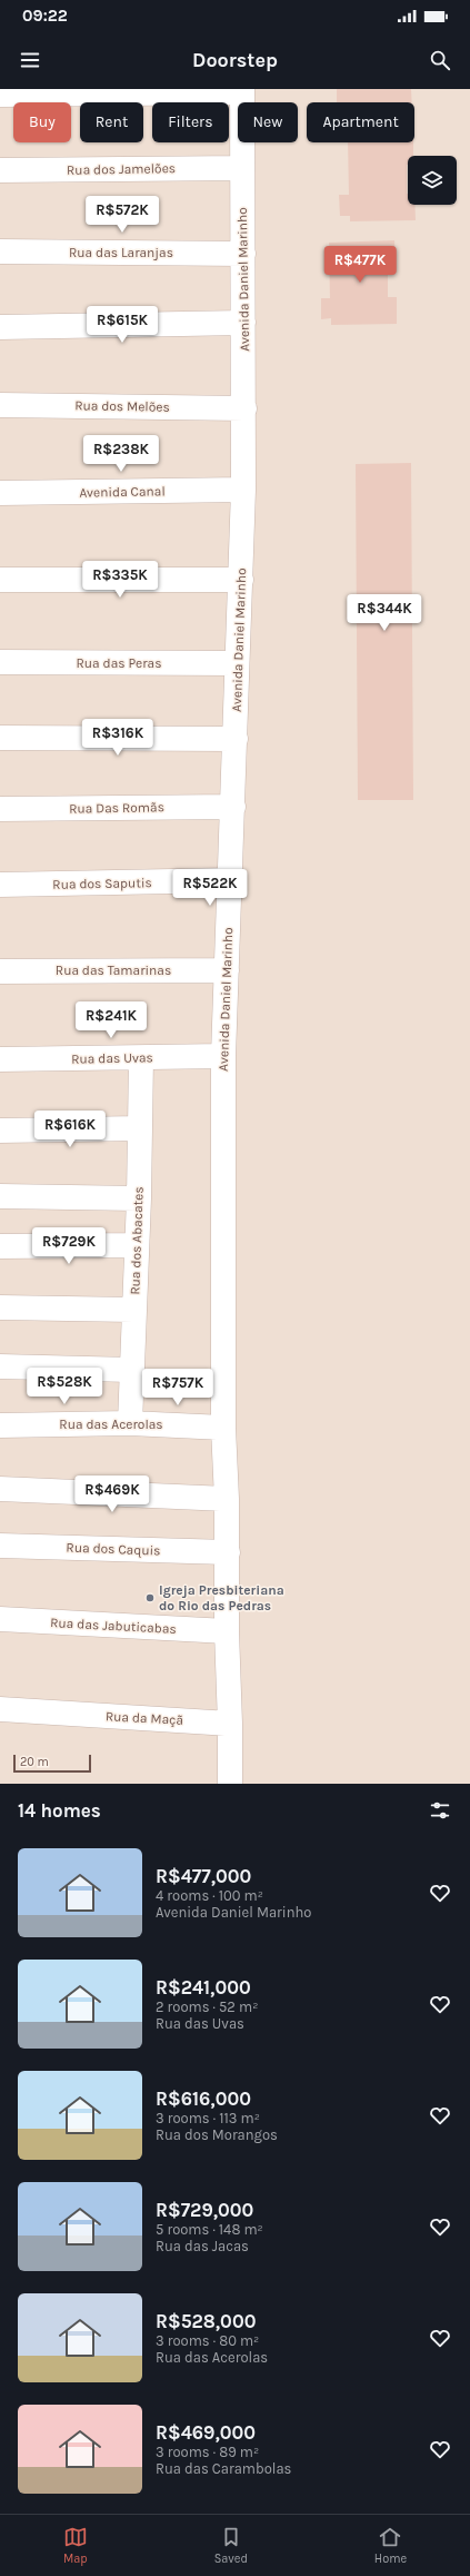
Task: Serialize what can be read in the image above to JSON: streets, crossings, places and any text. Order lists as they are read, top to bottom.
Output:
{
  "streets": {
    "street": [
      "Rua dos Jamelões",
      "Rua das Laranjas",
      "Avenida Daniel Marinho",
      "Rua dos Melões",
      "Avenida Canal",
      "Rua das Peras",
      "Rua Das Romãs",
      "Rua dos Saputis",
      "Rua das Tamarinas",
      "Rua das Uvas",
      "Rua dos Abacates",
      "Rua das Acerolas",
      "Rua dos Caquis",
      "Rua das Jabuticabas",
      "Rua da Maçã"
    ]
  },
  "crossings": [
    ["Rua dos Jamelões", "Avenida Daniel Marinho"],
    ["Rua das Laranjas", "Avenida Daniel Marinho"],
    ["Avenida Daniel Marinho", "Rua dos Melões"],
    ["Avenida Daniel Marinho", "Avenida Canal"],
    ["Avenida Daniel Marinho", "Rua das Peras"],
    ["Avenida Daniel Marinho", "Rua Das Romãs"],
    ["Avenida Daniel Marinho", "Rua dos Saputis"],
    ["Avenida Daniel Marinho", "Rua das Tamarinas"],
    ["Avenida Daniel Marinho", "Rua das Uvas"],
    ["Avenida Daniel Marinho", "Rua das Acerolas"],
    ["Avenida Daniel Marinho", "Rua dos Caquis"],
    ["Avenida Daniel Marinho", "Rua das Jabuticabas"],
    ["Avenida Daniel Marinho", "Rua da Maçã"],
    ["Rua das Uvas", "Rua dos Abacates"],
    ["Rua dos Abacates", "Rua das Acerolas"]
  ],
  "places": ["Igreja Presbiteriana do Rio das Pedras"],
  "scale_bar": "20 m",
  "page": {
    "status": "09:22",
    "header": "Doorstep",
    "chip": [
      "Buy",
      "Rent",
      "Filters",
      "New",
      "Apartment"
    ],
    "price": [
      "R$572K",
      "R$477K",
      "R$615K",
      "R$238K",
      "R$335K",
      "R$344K",
      "R$316K",
      "R$522K",
      "R$241K",
      "R$616K",
      "R$729K",
      "R$528K",
      "R$757K",
      "R$469K"
    ],
    "scale": "20 m",
    "heading": "14 homes",
    "list": [
      {
        "name": "R$477,000",
        "note": "4 rooms · 100 m² · Avenida Daniel Marinho"
      },
      {
        "name": "R$241,000",
        "note": "2 rooms · 52 m² · Rua das Uvas"
      },
      {
        "name": "R$616,000",
        "note": "3 rooms · 113 m² · Rua dos Morangos"
      },
      {
        "name": "R$729,000",
        "note": "5 rooms · 148 m² · Rua das Jacas"
      },
      {
        "name": "R$528,000",
        "note": "3 rooms · 80 m² · Rua das Acerolas"
      },
      {
        "name": "R$469,000",
        "note": "3 rooms · 89 m² · Rua das Carambolas"
      }
    ],
    "tabs": ["Map", "Saved", "Home"]
  }
}
